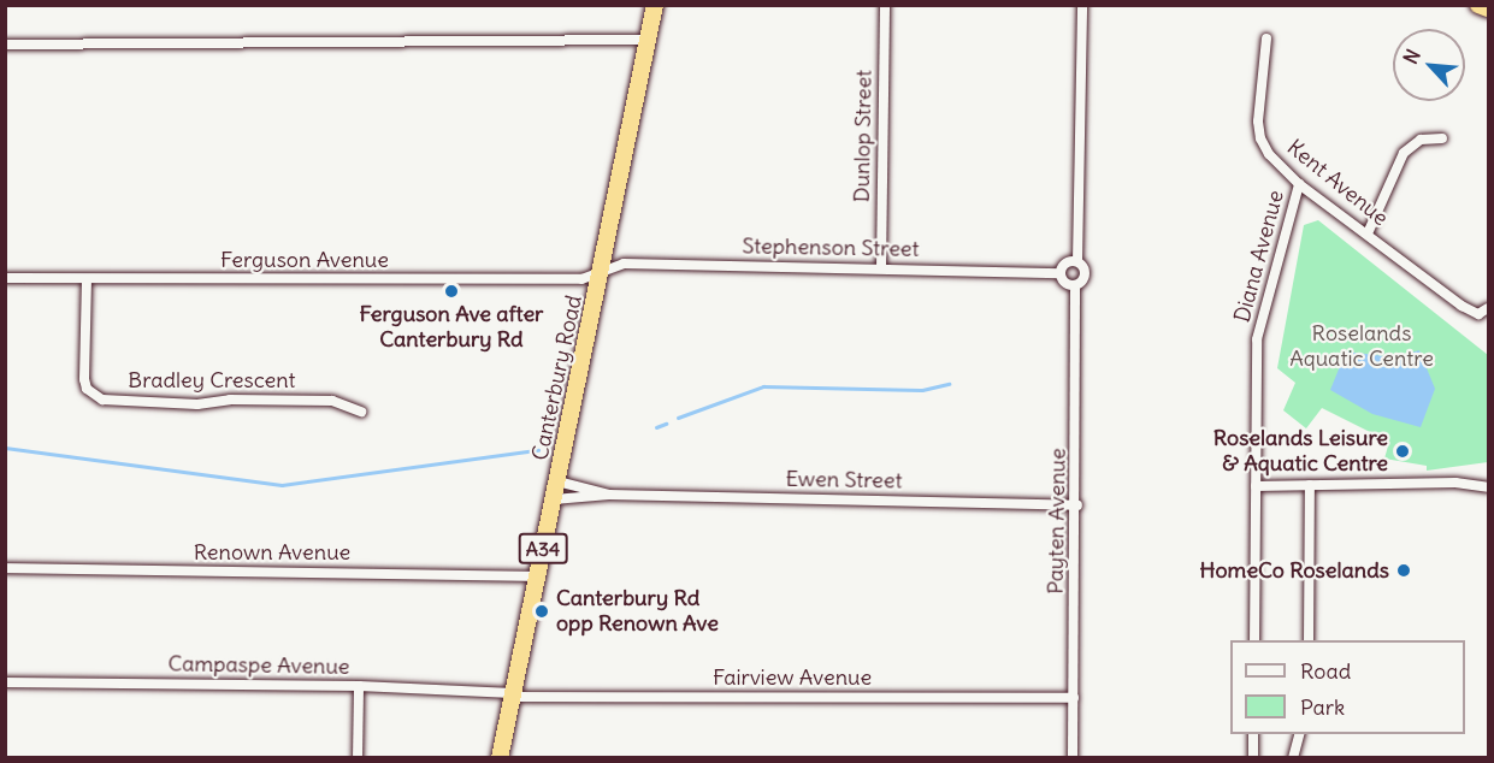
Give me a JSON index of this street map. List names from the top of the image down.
{
  "streets": {
    "highway": ["Canterbury Road", "A34"],
    "street": [
      "Dunlop Street",
      "Kent Avenue",
      "Stephenson Street",
      "Diana Avenue",
      "Ferguson Avenue",
      "Bradley Crescent",
      "Ewen Street",
      "Payten Avenue",
      "Renown Avenue",
      "Campaspe Avenue",
      "Fairview Avenue"
    ]
  },
  "crossings": [
    ["Dunlop Street", "Stephenson Street"],
    ["Kent Avenue", "Diana Avenue"],
    ["Stephenson Street", "Ferguson Avenue"],
    ["Stephenson Street", "Canterbury Road"],
    ["Stephenson Street", "Payten Avenue"],
    ["Ferguson Avenue", "Canterbury Road"],
    ["Ferguson Avenue", "Bradley Crescent"],
    ["Canterbury Road", "Ewen Street"],
    ["Canterbury Road", "Renown Avenue"],
    ["Canterbury Road", "Campaspe Avenue"],
    ["Canterbury Road", "Fairview Avenue"],
    ["Ewen Street", "Payten Avenue"],
    ["Payten Avenue", "Fairview Avenue"],
    ["Campaspe Avenue", "Fairview Avenue"]
  ],
  "parks": ["Roselands Aquatic Centre"],
  "places": [
    "Ferguson Ave after Canterbury Rd",
    "Roselands Leisure & Aquatic Centre",
    "HomeCo Roselands",
    "Canterbury Rd opp Renown Ave"
  ],
  "legend": ["Road", "Park"],
  "north": "top left"
}
